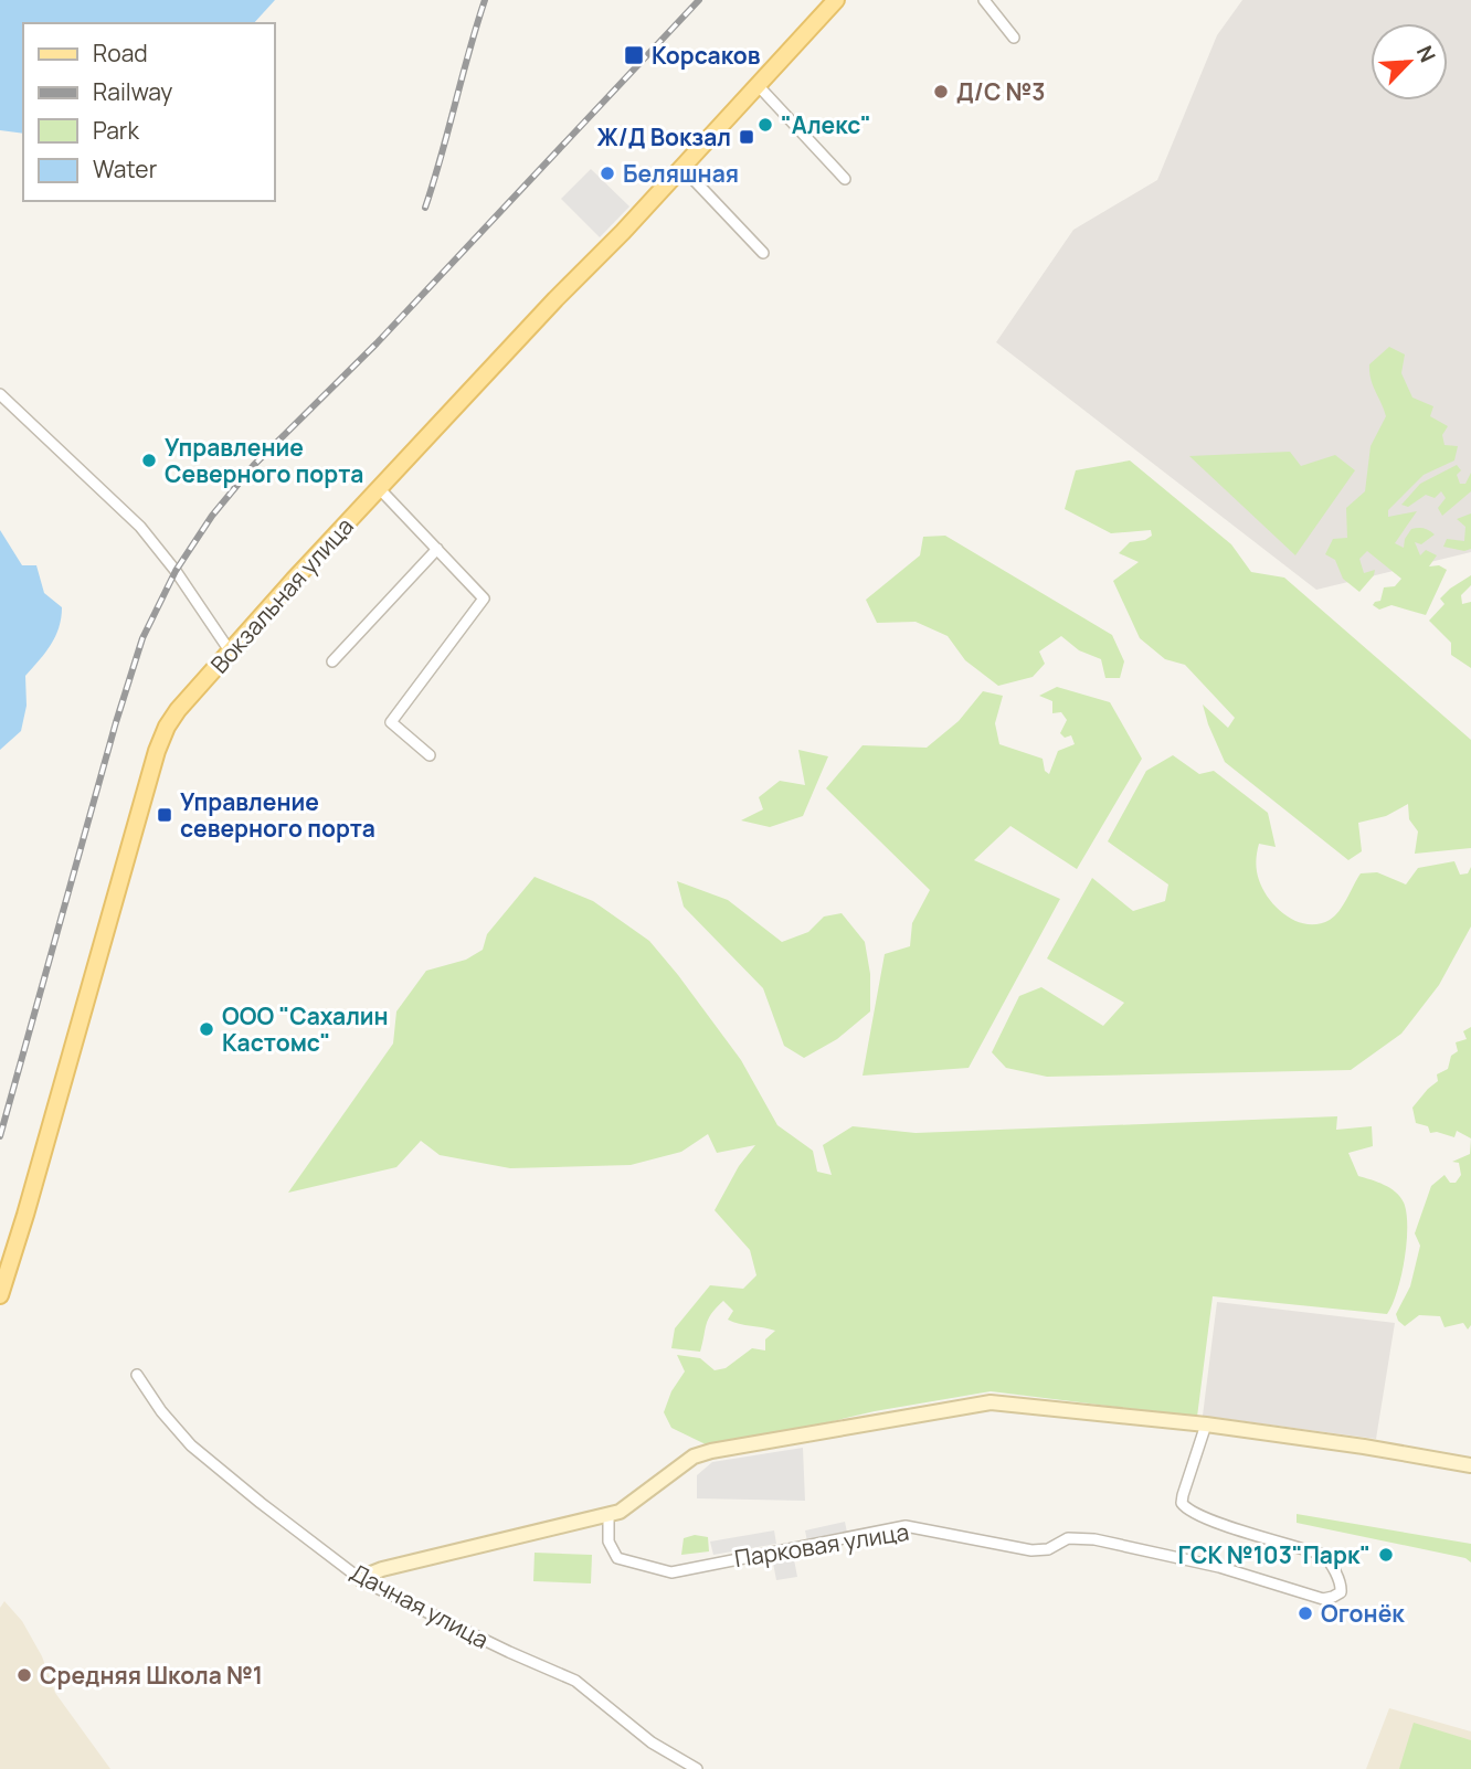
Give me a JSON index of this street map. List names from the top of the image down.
{
  "streets": {
    "main road": ["Вокзальная улица"],
    "street": ["Парковая улица", "Дачная улица"]
  },
  "places": {
    "transit": ["Корсаков", "Ж/Д Вокзал", "Управление северного порта"],
    "other": [
      "Д/С №3",
      "\"Алекс\"",
      "Беляшная",
      "Управление Северного порта",
      "ООО \"Сахалин Кастомс\"",
      "ГСК №103\"Парк\"",
      "Огонёк",
      "Средняя Школа №1"
    ]
  },
  "legend": [
    "Road",
    "Railway",
    "Park",
    "Water"
  ],
  "north": "top right"
}
